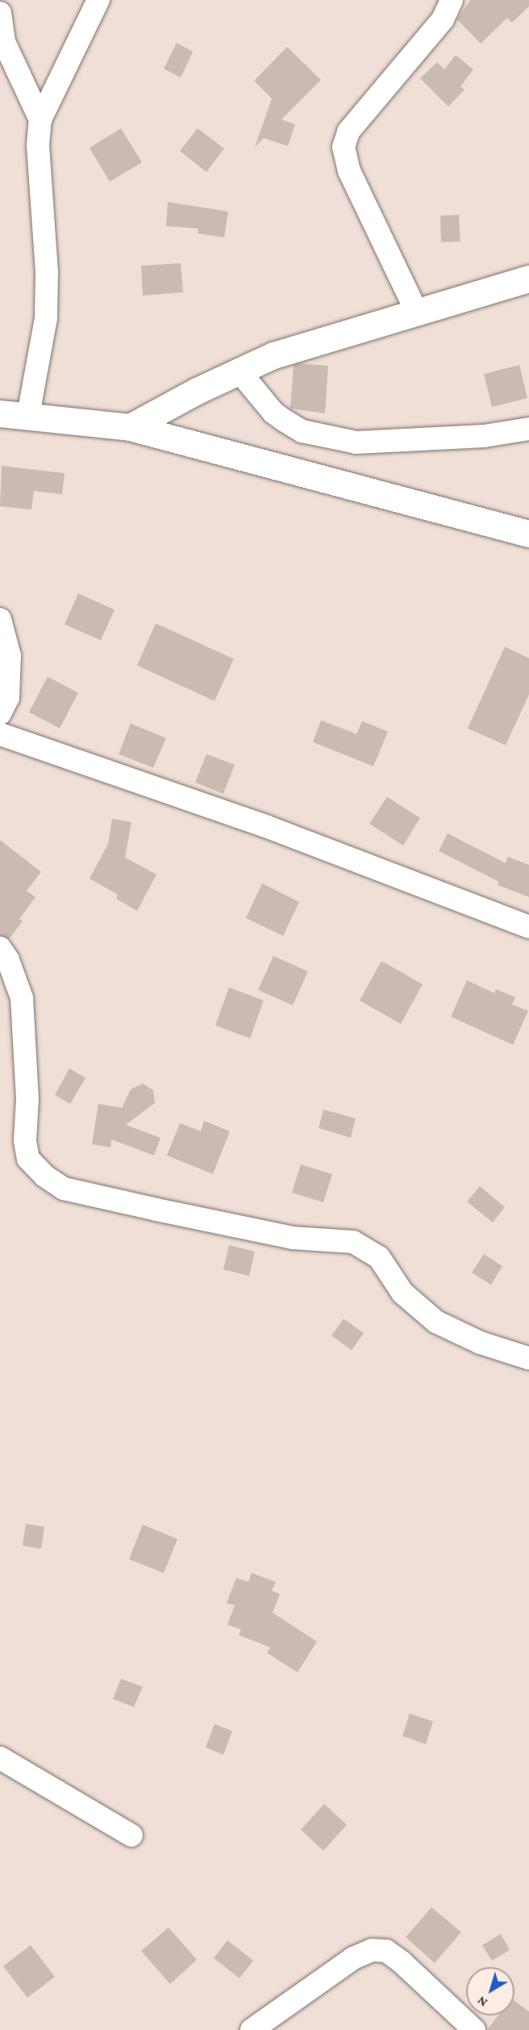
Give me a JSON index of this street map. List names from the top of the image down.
{
  "north": "bottom left"
}
